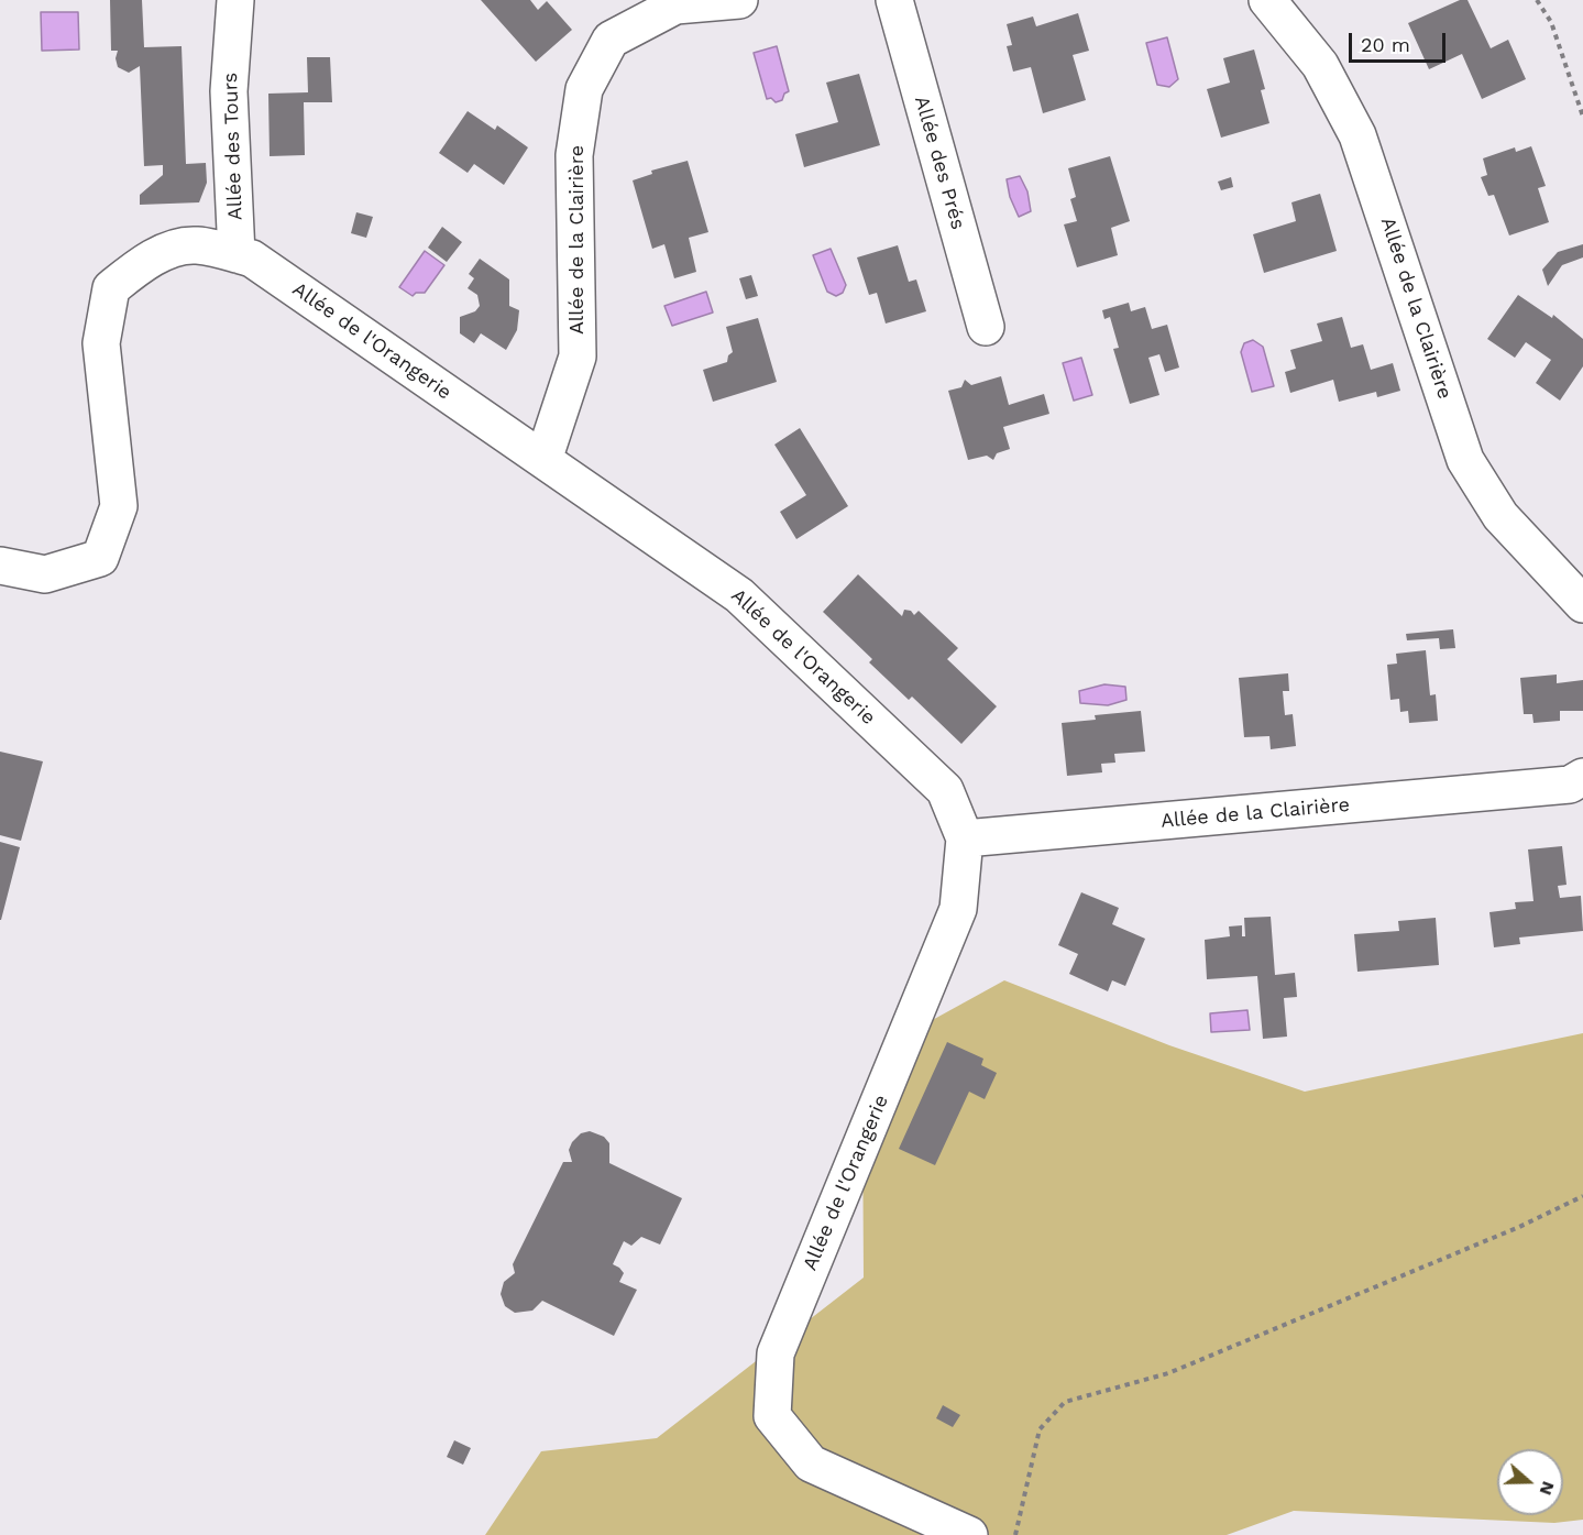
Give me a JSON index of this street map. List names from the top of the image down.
{
  "streets": {
    "street": [
      "Allée des Tours",
      "Allée des Prés",
      "Allée de la Clairière",
      "Allée de l'Orangerie"
    ]
  },
  "crossings": [
    ["Allée des Tours", "Allée de l'Orangerie"],
    ["Allée de la Clairière", "Allée de l'Orangerie"]
  ],
  "scale_bar": "20 m",
  "north": "right"
}
